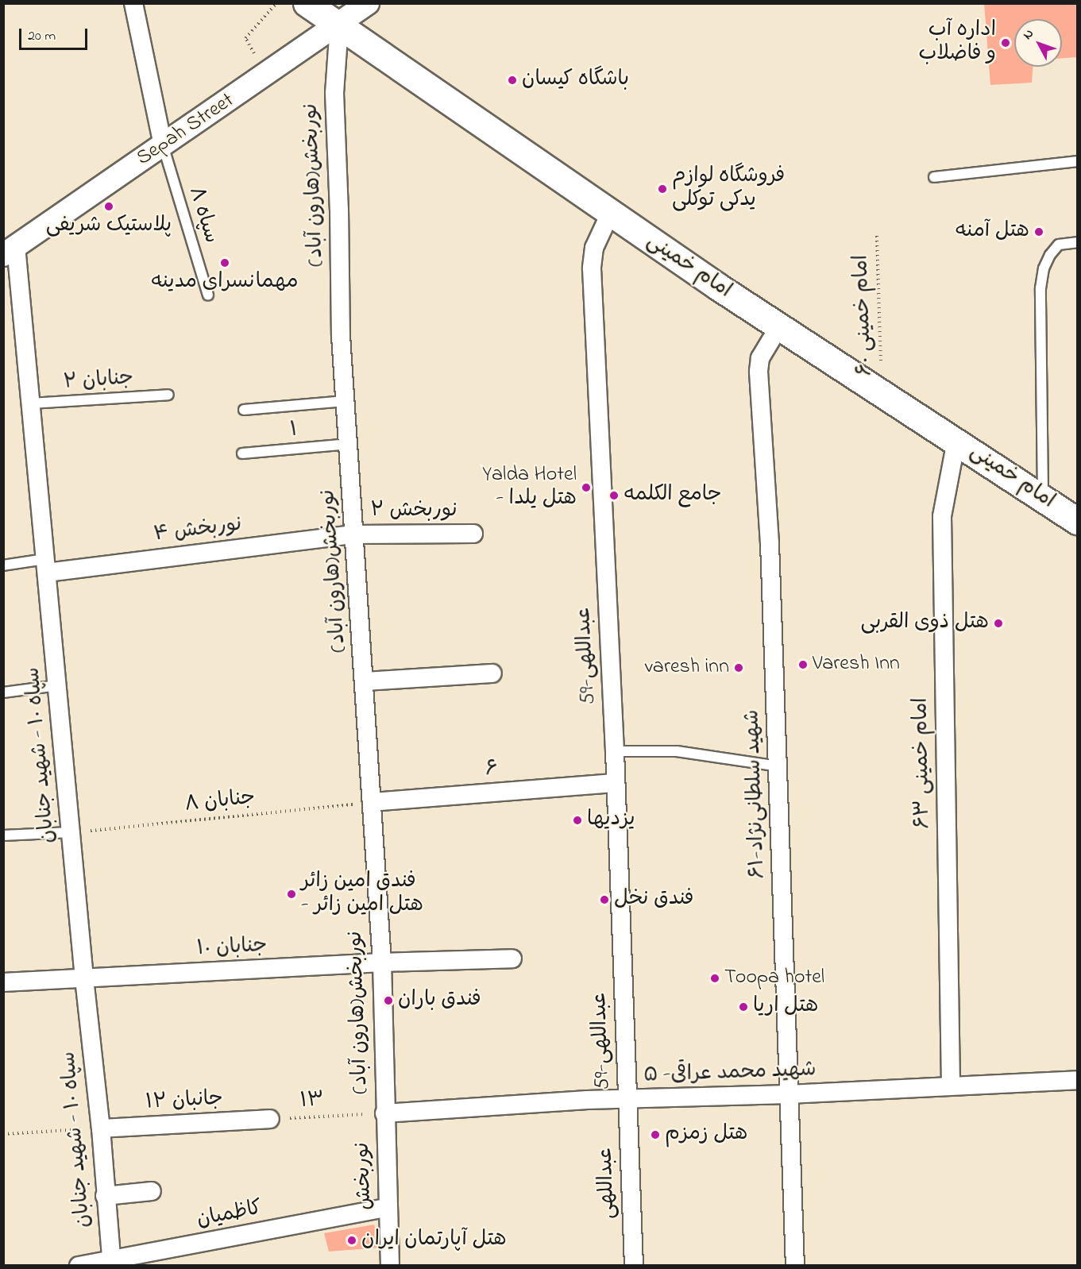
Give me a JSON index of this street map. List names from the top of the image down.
{
  "streets": {
    "main road": ["امام خمینی"],
    "street": [
      "Sepah Street",
      "نوربخش(هارون آباد)",
      "نوربخش ۲",
      "نوربخش ۴",
      "عبداللهی-59",
      "سپاه ۱۰ - شهید جنابان",
      "امام خمینی ۶۳",
      "۶",
      "شهید سلطانی‌نژاد-۶۱",
      "جنابان ۱۰",
      "شهید محمد عراقی- ۵",
      "جانبان ۱۲",
      "نوربخش",
      "عبداللهی",
      "کاظمیان"
    ],
    "lane": ["سپاه ۸", "جنابان ۲", "۱"],
    "path": ["امام خمینی ۶۰", "جنابان ۸", "۱۳"]
  },
  "crossings": [
    ["Sepah Street", "نوربخش(هارون آباد)"],
    ["Sepah Street", "سپاه ۸"],
    ["Sepah Street", "امام خمینی"],
    ["Sepah Street", "سپاه ۱۰ - شهید جنابان"],
    ["نوربخش(هارون آباد)", "امام خمینی"],
    ["نوربخش(هارون آباد)", "۱"],
    ["نوربخش(هارون آباد)", "نوربخش ۲"],
    ["نوربخش(هارون آباد)", "نوربخش ۴"],
    ["نوربخش(هارون آباد)", "۶"],
    ["نوربخش(هارون آباد)", "جنابان ۸"],
    ["نوربخش(هارون آباد)", "جنابان ۱۰"],
    ["نوربخش(هارون آباد)", "شهید محمد عراقی- ۵"],
    ["نوربخش(هارون آباد)", "۱۳"],
    ["نوربخش(هارون آباد)", "نوربخش"],
    ["امام خمینی", "امام خمینی ۶۰"],
    ["امام خمینی", "عبداللهی-59"],
    ["امام خمینی", "امام خمینی ۶۳"],
    ["امام خمینی", "شهید سلطانی‌نژاد-۶۱"],
    ["جنابان ۲", "سپاه ۱۰ - شهید جنابان"],
    ["نوربخش ۲", "نوربخش ۴"],
    ["نوربخش ۴", "سپاه ۱۰ - شهید جنابان"],
    ["عبداللهی-59", "۶"],
    ["عبداللهی-59", "شهید محمد عراقی- ۵"],
    ["عبداللهی-59", "عبداللهی"],
    ["سپاه ۱۰ - شهید جنابان", "جنابان ۸"],
    ["سپاه ۱۰ - شهید جنابان", "جنابان ۱۰"],
    ["سپاه ۱۰ - شهید جنابان", "جانبان ۱۲"],
    ["سپاه ۱۰ - شهید جنابان", "کاظمیان"],
    ["امام خمینی ۶۳", "شهید محمد عراقی- ۵"],
    ["۶", "جنابان ۸"],
    ["شهید سلطانی‌نژاد-۶۱", "شهید محمد عراقی- ۵"],
    ["شهید محمد عراقی- ۵", "۱۳"],
    ["شهید محمد عراقی- ۵", "نوربخش"],
    ["شهید محمد عراقی- ۵", "عبداللهی"],
    ["جانبان ۱۲", "۱۳"],
    ["۱۳", "نوربخش"],
    ["نوربخش", "کاظمیان"]
  ],
  "places": [
    "اداره آب و فاضلاب",
    "باشگاه کیسان",
    "فروشگاه لوازم یدکی توکلی",
    "پلاستیک شریفی",
    "هتل آمنه",
    "مهمانسرای مدینه",
    "Yalda Hotel - هتل یلدا",
    "جامع الکلمه",
    "هتل ذوی القربی",
    "Varesh Inn",
    "varesh inn",
    "یزدیها",
    "فندق امین زائر - هتل امین زائر",
    "فندق نخل",
    "Toopa hotel",
    "فندق باران",
    "هتل اریا",
    "هتل زمزم",
    "هتل آپارتمان ایران"
  ],
  "scale_bar": "20 m",
  "north": "top left"
}
